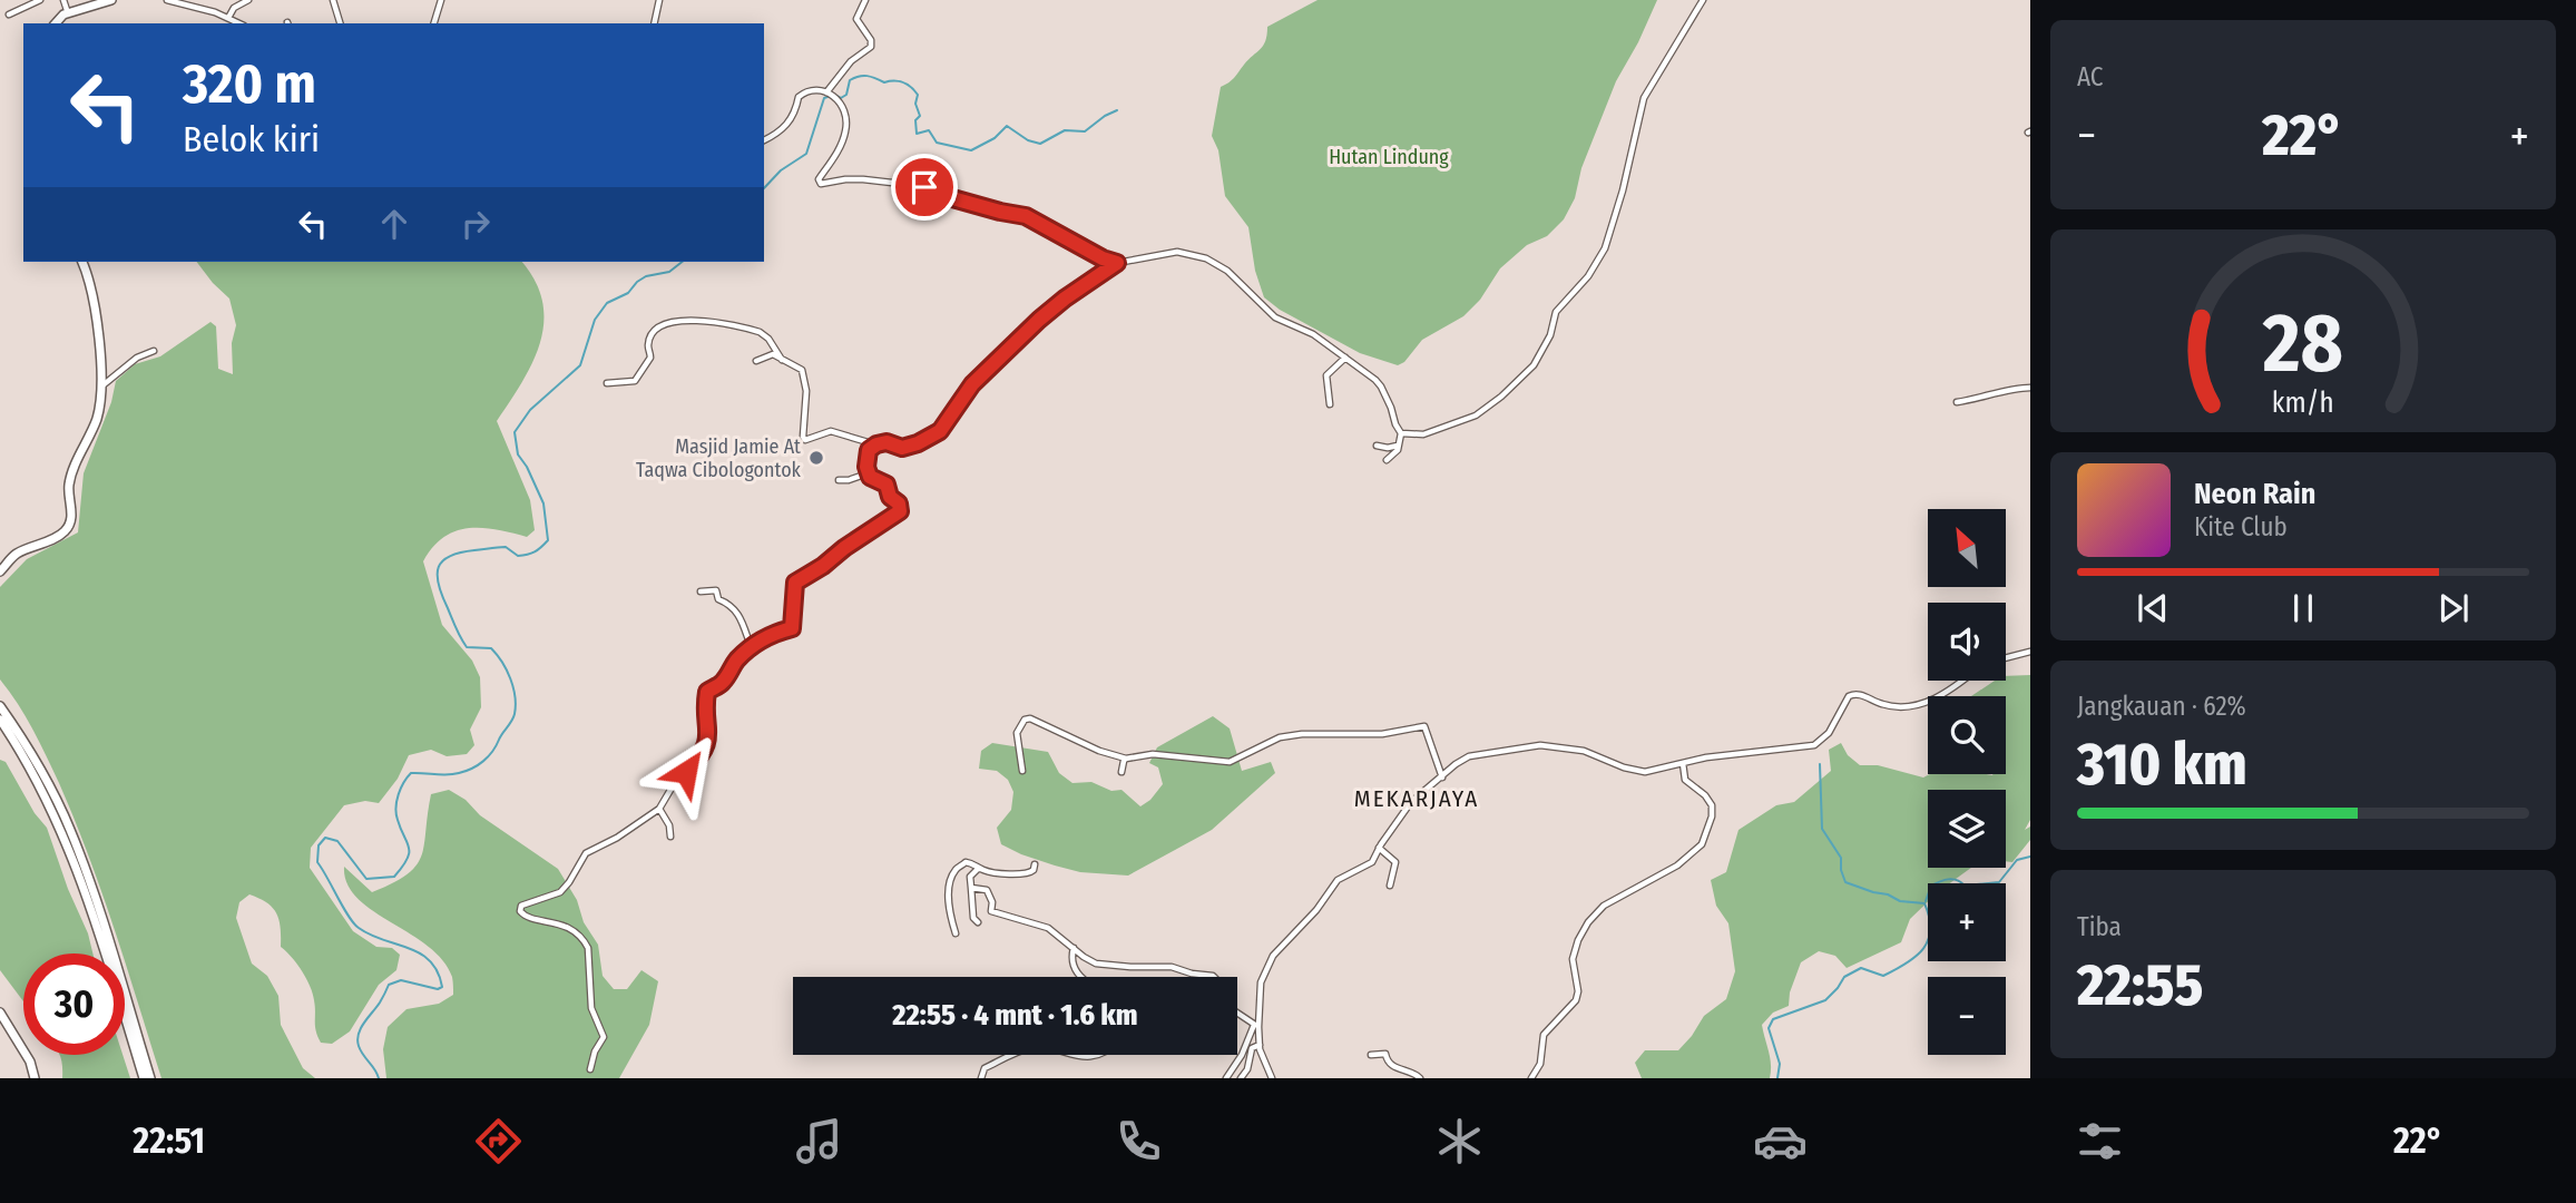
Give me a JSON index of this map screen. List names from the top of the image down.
{
  "districts": ["MEKARJAYA"],
  "parks": ["Hutan Lindung"],
  "places": ["Masjid Jamie At Taqwa Cibologontok"],
  "north": "top left",
  "page": {
    "tile": [
      "AC",
      ["Jangkauan · 62%", "310 km"],
      ["Tiba", "22:55"]
    ],
    "turn": ["320 m", "Belok kiri"],
    "heat": ["−", "22°", "+"],
    "song": ["Neon Rain", "Kite Club"],
    "map_buttons": ["+", "−"],
    "limit": "30",
    "trip": "22:55 · 4 mnt · 1.6 km",
    "tabs": ["22:51", "22°"],
    "gauge": ["28", "km/h"]
  }
}
